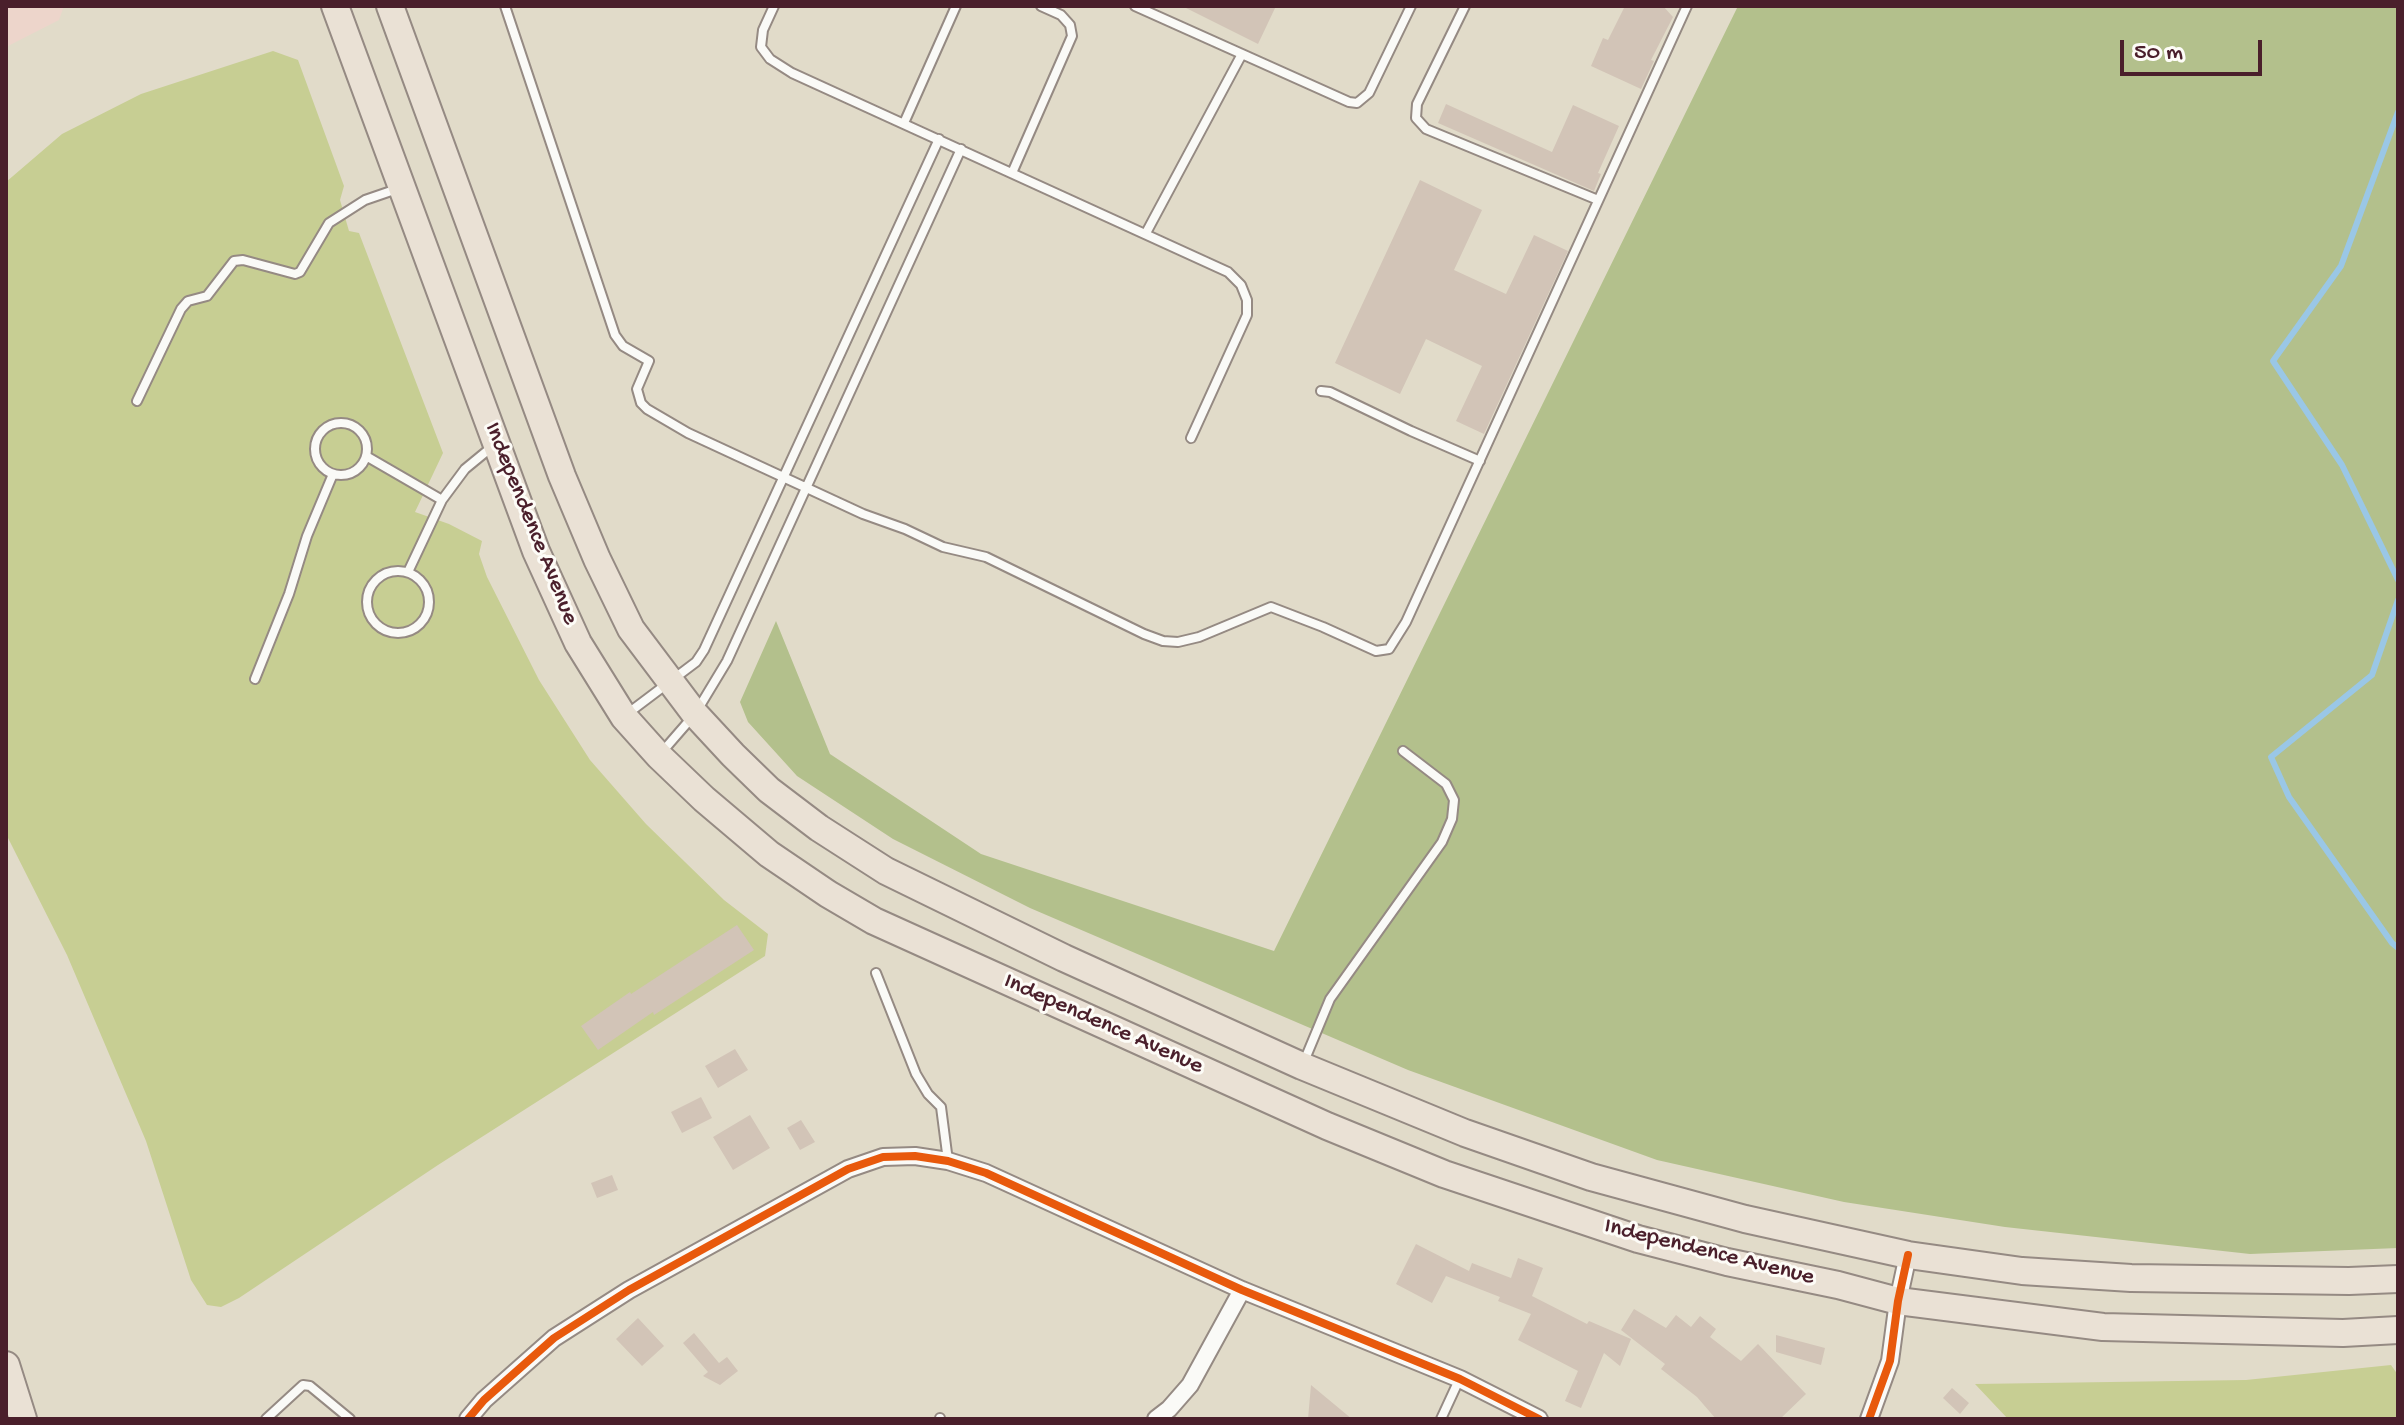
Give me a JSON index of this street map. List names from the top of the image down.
{
  "streets": {
    "main road": ["Independence Avenue"]
  },
  "scale_bar": "50 m"
}
